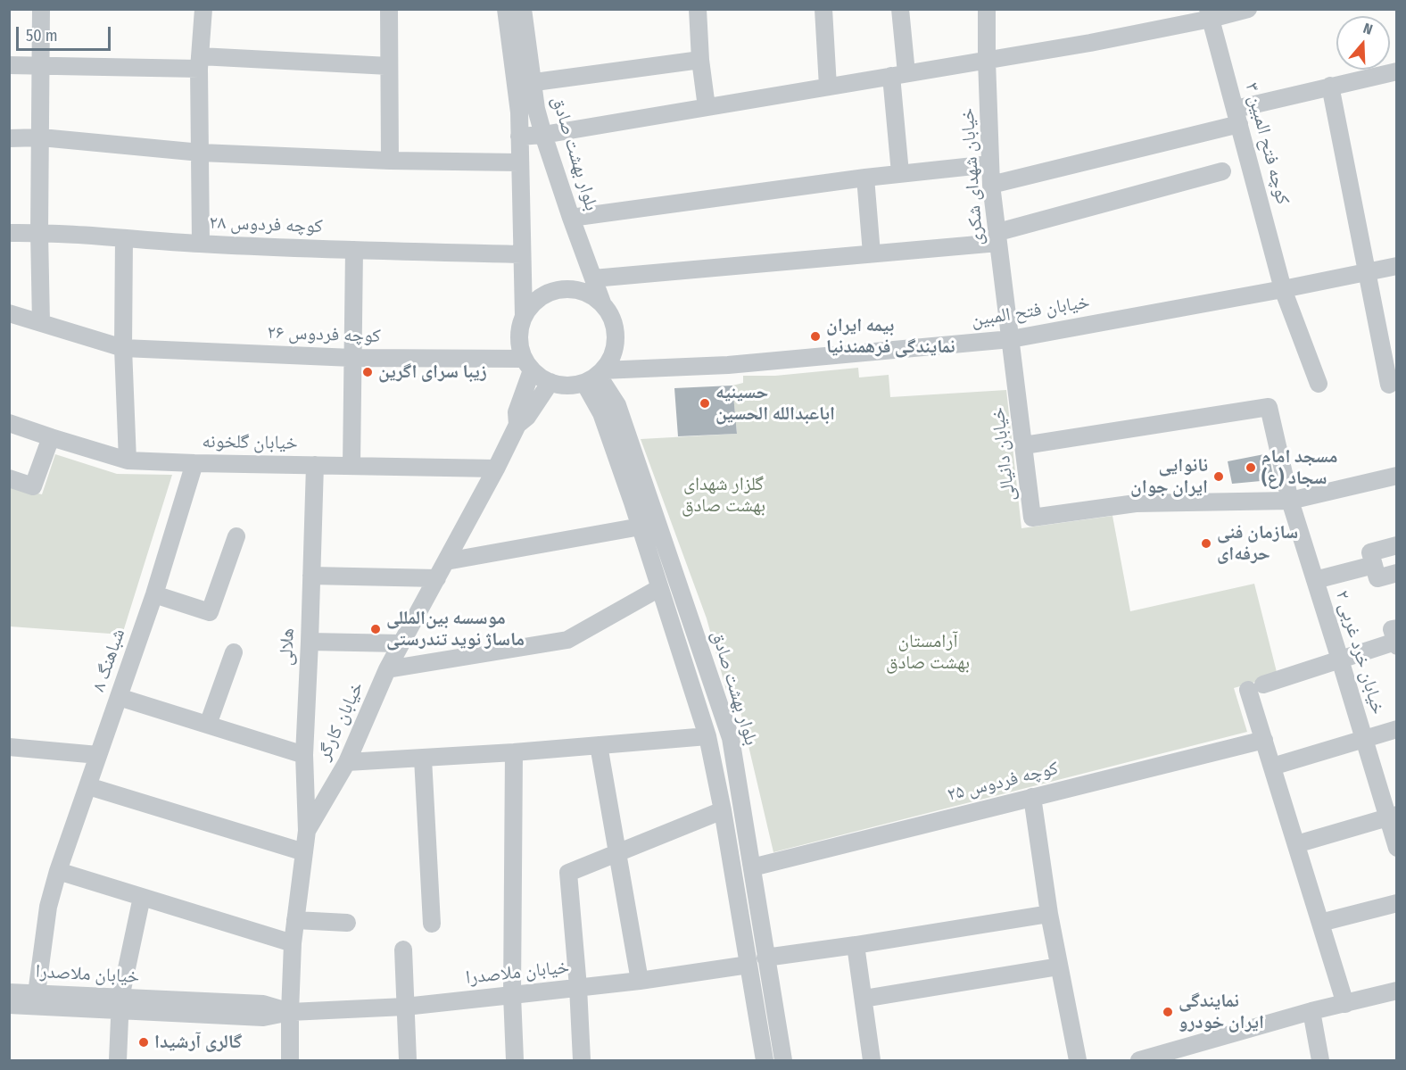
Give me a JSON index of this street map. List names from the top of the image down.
{
  "streets": {
    "street": [
      "کوچه فتح المبین ۳",
      "بلوار بهشت صادق",
      "خیابان شهدای شکری",
      "کوچه فردوس ۲۸",
      "خیابان فتح المبین",
      "کوچه فردوس ۲۶",
      "خیابان گلخونه",
      "خیابان دانیالی",
      "هلالی",
      "خیابان خرد غربی ۲",
      "شباهنگ ۸",
      "خیابان کارگر",
      "کوچه فردوس ۲۵",
      "خیابان ملاصدرا"
    ]
  },
  "crossings": [
    ["کوچه فتح المبین ۳", "خیابان فتح المبین"],
    ["بلوار بهشت صادق", "خیابان فتح المبین"],
    ["بلوار بهشت صادق", "کوچه فردوس ۲۶"],
    ["بلوار بهشت صادق", "خیابان کارگر"],
    ["بلوار بهشت صادق", "کوچه فردوس ۲۵"],
    ["خیابان شهدای شکری", "خیابان فتح المبین"],
    ["خیابان شهدای شکری", "خیابان دانیالی"],
    ["خیابان فتح المبین", "کوچه فردوس ۲۶"],
    ["خیابان فتح المبین", "خیابان دانیالی"],
    ["خیابان فتح المبین", "خیابان کارگر"],
    ["کوچه فردوس ۲۶", "خیابان کارگر"],
    ["خیابان گلخونه", "هلالی"],
    ["خیابان گلخونه", "شباهنگ ۸"],
    ["خیابان گلخونه", "خیابان کارگر"],
    ["خیابان دانیالی", "خیابان خرد غربی ۲"],
    ["هلالی", "خیابان کارگر"],
    ["شباهنگ ۸", "خیابان ملاصدرا"],
    ["خیابان کارگر", "خیابان ملاصدرا"]
  ],
  "parks": ["گلزار شهدای بهشت صادق", "آرامستان بهشت صادق"],
  "places": [
    "بیمه ایران نمایندگی فرهمندنیا",
    "زیبا سرای اگرین",
    "حسینیه اباعبدالله الحسین",
    "مسجد امام سجاد (ع)",
    "نانوایی ایران جوان",
    "سازمان فنی حرفه‌ای",
    "موسسه بین‌المللی ماساژ نوید تندرستی",
    "نمایندگی ایران خودرو",
    "گالری آرشیدا"
  ],
  "scale_bar": "50 m",
  "north": "top"
}
